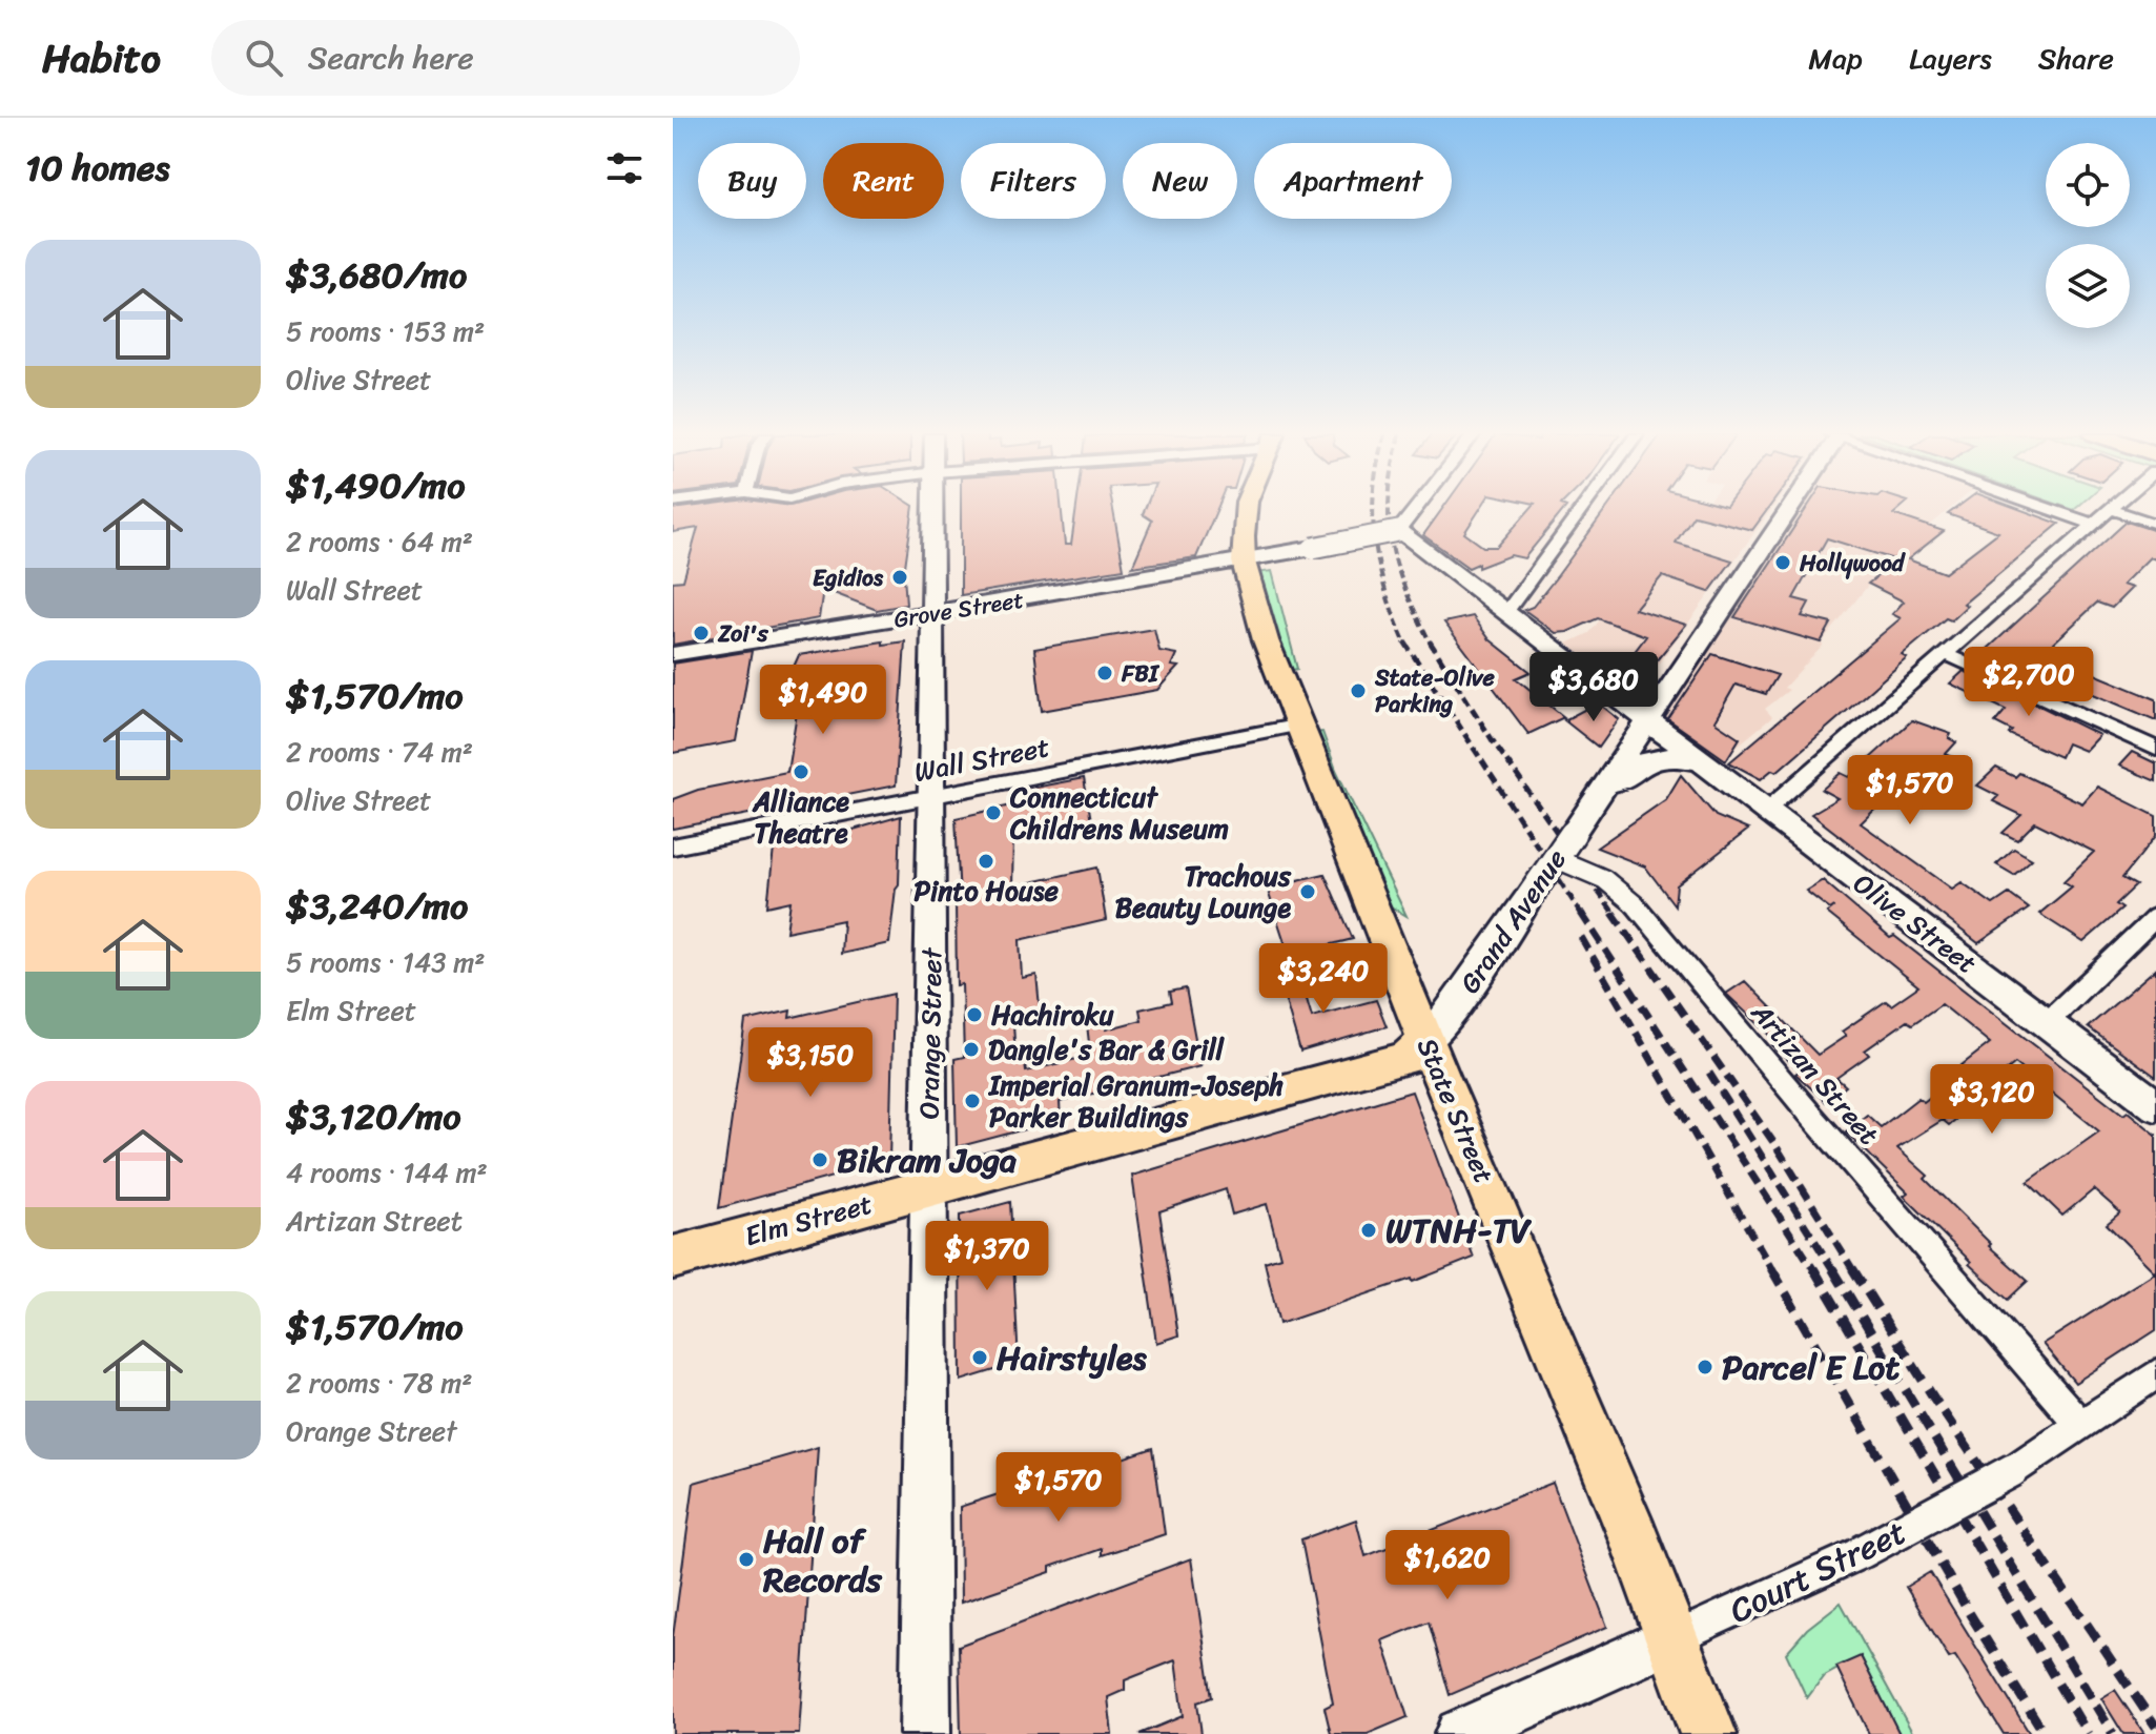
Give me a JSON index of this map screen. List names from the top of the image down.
{
  "streets": {
    "main road": [
      "Grove Street",
      "Grand Avenue",
      "Olive Street",
      "Orange Street",
      "State Street",
      "Elm Street",
      "Court Street"
    ],
    "street": ["Wall Street", "Artizan Street"]
  },
  "crossings": [
    ["Grove Street", "Orange Street"],
    ["Grove Street", "State Street"],
    ["Wall Street", "Orange Street"],
    ["Wall Street", "State Street"],
    ["Grand Avenue", "Olive Street"],
    ["Grand Avenue", "Artizan Street"],
    ["Grand Avenue", "State Street"],
    ["Grand Avenue", "Elm Street"],
    ["Orange Street", "Elm Street"],
    ["Artizan Street", "Court Street"],
    ["State Street", "Elm Street"],
    ["State Street", "Court Street"]
  ],
  "places": [
    "Hollywood",
    "Egidios",
    "Zoi's",
    "FBI",
    "State-Olive Parking",
    "Alliance Theatre",
    "Connecticut Childrens Museum",
    "Pinto House",
    "Trachous Beauty Lounge",
    "Hachiroku",
    "Dangle's Bar & Grill",
    "Imperial Granum-Joseph Parker Buildings",
    "Bikram Joga",
    "WTNH-TV",
    "Hairstyles",
    "Parcel E Lot",
    "Hall of Records"
  ],
  "page": {
    "header": "Habito",
    "search": "Search here",
    "nav": ["Map", "Layers", "Share"],
    "heading": "10 homes",
    "chip": [
      "Buy",
      "Rent",
      "Filters",
      "New",
      "Apartment"
    ],
    "list": [
      {
        "name": "$3,680/mo",
        "note": "5 rooms · 153 m² · Olive Street"
      },
      {
        "name": "$1,490/mo",
        "note": "2 rooms · 64 m² · Wall Street"
      },
      {
        "name": "$1,570/mo",
        "note": "2 rooms · 74 m² · Olive Street"
      },
      {
        "name": "$3,240/mo",
        "note": "5 rooms · 143 m² · Elm Street"
      },
      {
        "name": "$3,120/mo",
        "note": "4 rooms · 144 m² · Artizan Street"
      },
      {
        "name": "$1,570/mo",
        "note": "2 rooms · 78 m² · Orange Street"
      }
    ],
    "price": [
      "$2,700",
      "$3,680",
      "$1,490",
      "$1,570",
      "$3,240",
      "$3,150",
      "$3,120",
      "$1,370",
      "$1,570",
      "$1,620"
    ]
  }
}
